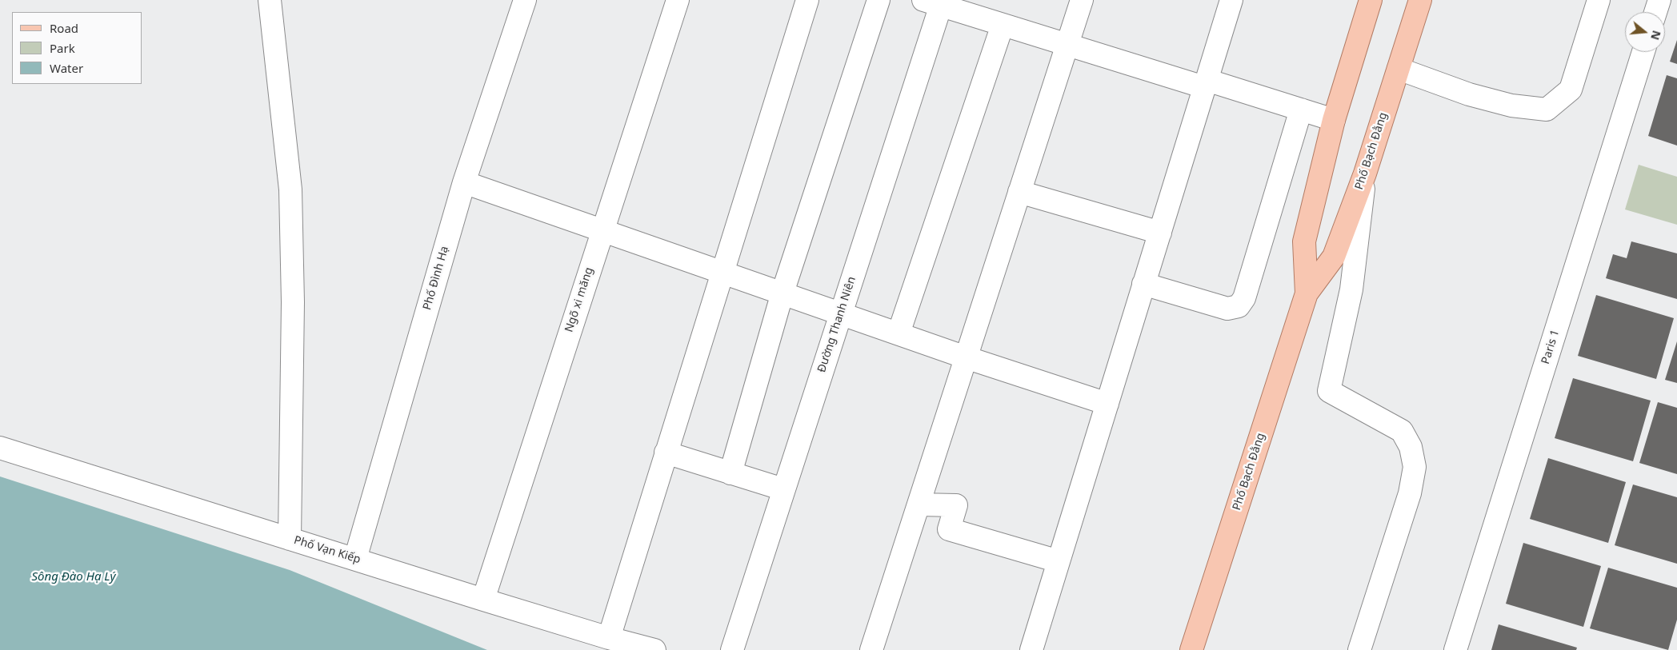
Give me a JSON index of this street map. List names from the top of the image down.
{
  "streets": {
    "main road": ["Phố Bạch Đằng"],
    "street": [
      "Phố Đình Hạ",
      "Ngõ xi măng",
      "Đường Thanh Niên",
      "Paris 1",
      "Phố Vạn Kiếp"
    ]
  },
  "crossings": [
    ["Phố Đình Hạ", "Phố Vạn Kiếp"],
    ["Ngõ xi măng", "Phố Vạn Kiếp"]
  ],
  "water": ["Sông Đào Hạ Lý"],
  "legend": ["Road", "Park", "Water"],
  "north": "right"
}
